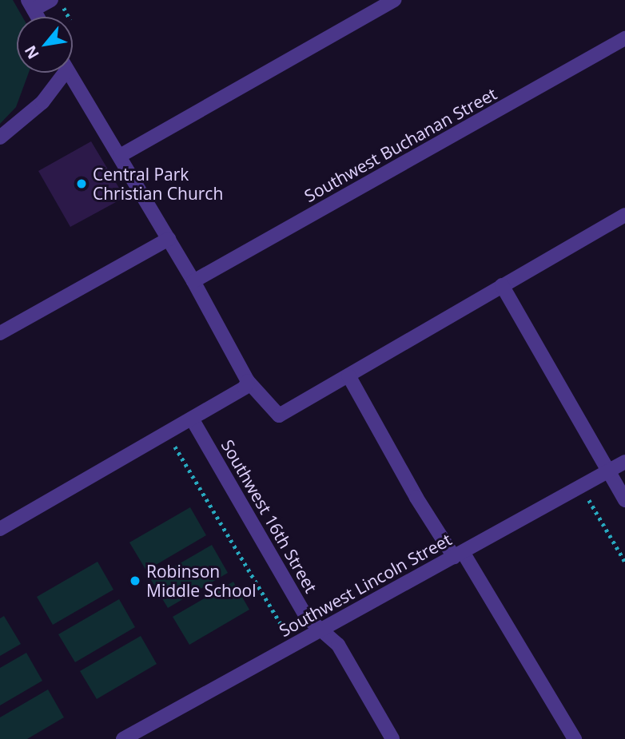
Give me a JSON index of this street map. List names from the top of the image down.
{
  "streets": {
    "street": ["Southwest Buchanan Street", "Southwest 16th Street", "Southwest Lincoln Street"]
  },
  "crossings": [
    ["Southwest 16th Street", "Southwest Lincoln Street"]
  ],
  "places": ["Central Park Christian Church", "Robinson Middle School"],
  "north": "bottom left"
}
